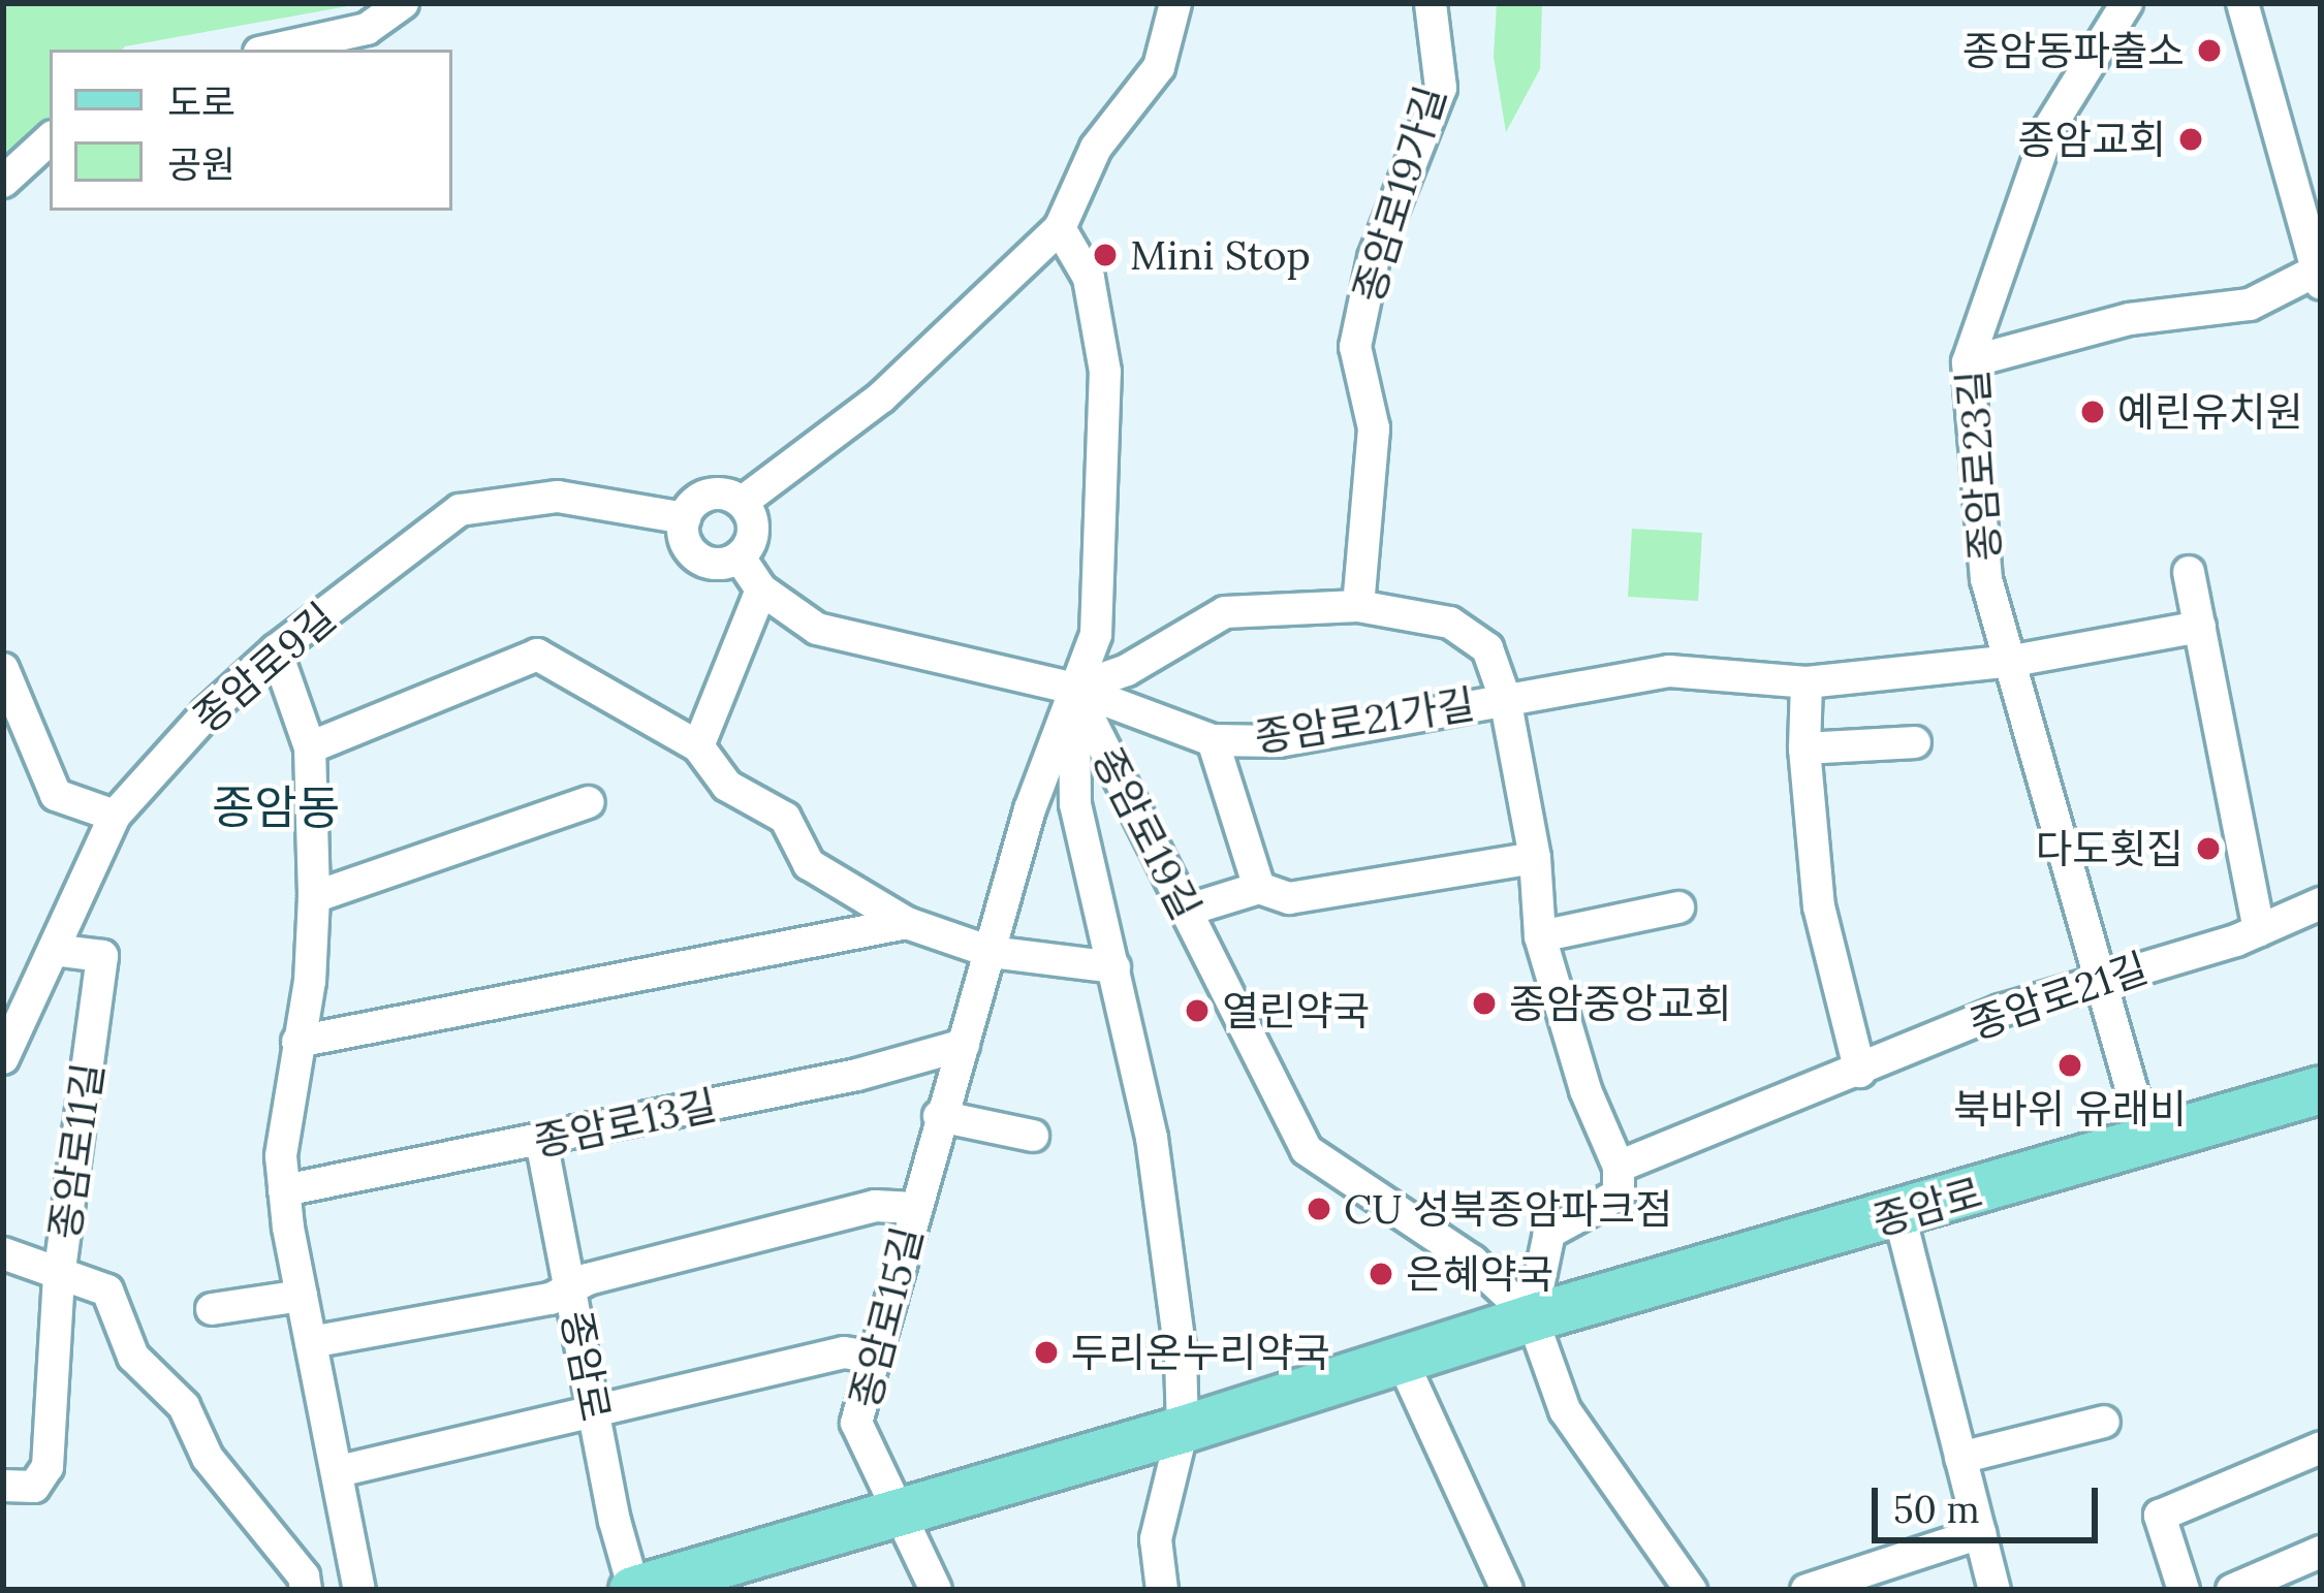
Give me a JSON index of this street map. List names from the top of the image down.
{
  "streets": {
    "main road": ["종암로"],
    "street": [
      "종암로19가길",
      "종암로23길",
      "종암로9길",
      "종암로21가길",
      "종암로19길",
      "종암로21길",
      "종암로13길",
      "종암로11길",
      "종암로15길"
    ]
  },
  "crossings": [
    ["종암로19가길", "종암로21가길"],
    ["종암로23길", "종암로21길"],
    ["종암로23길", "종암로"],
    ["종암로9길", "종암로11길"],
    ["종암로21가길", "종암로19길"],
    ["종암로21가길", "종암로21길"],
    ["종암로21가길", "종암로15길"],
    ["종암로19길", "종암로"],
    ["종암로19길", "종암로15길"],
    ["종암로13길", "종암로"],
    ["종암로13길", "종암로15길"],
    ["종암로", "종암로15길"]
  ],
  "districts": ["종암동"],
  "places": [
    "종암동파출소",
    "종암교회",
    "Mini Stop",
    "예린유치원",
    "다도횟집",
    "종암중앙교회",
    "열린약국",
    "북바위 유래비",
    "CU 성북종암파크점",
    "은혜약국",
    "두리온누리약국"
  ],
  "legend": ["도로", "공원"],
  "scale_bar": "50 m"
}
